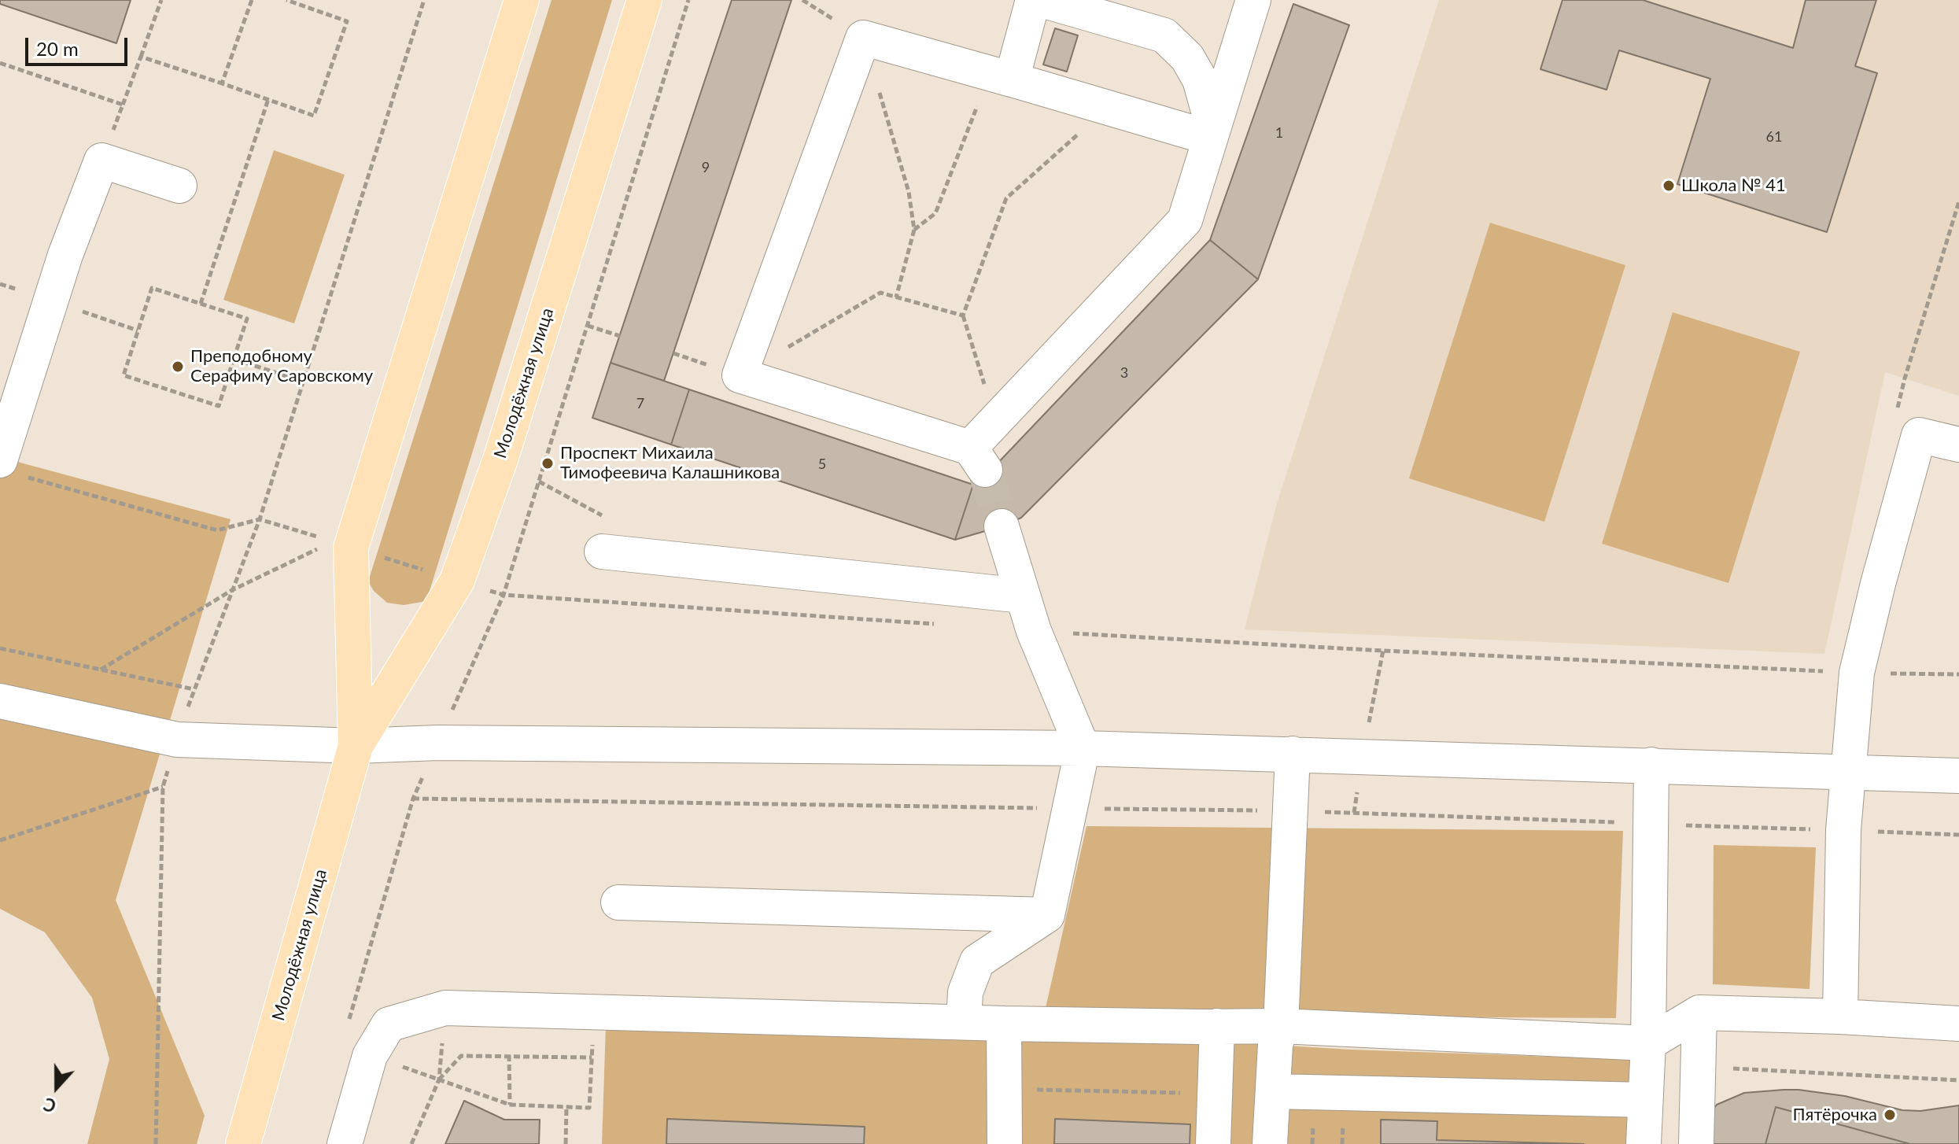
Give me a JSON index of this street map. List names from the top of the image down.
{
  "streets": {
    "main road": ["Молодёжная улица"]
  },
  "places": [
    "Школа № 41",
    "Преподобному Серафиму Саровскому",
    "Проспект Михаила Тимофеевича Калашникова",
    "Пятёрочка"
  ],
  "house_numbers": [
    "1",
    "61",
    "9",
    "3",
    "7",
    "5"
  ],
  "scale_bar": "20 m",
  "north": "bottom"
}
